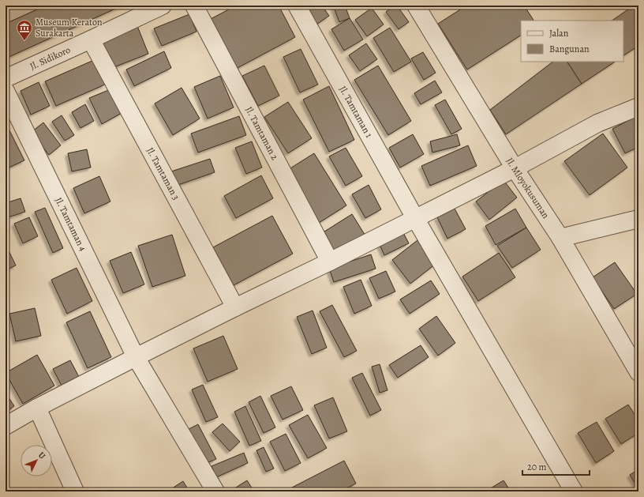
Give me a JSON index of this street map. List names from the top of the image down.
{
  "streets": {
    "street": [
      "Jl. Sidikoro",
      "Jl. Tamtaman 1",
      "Jl. Tamtaman 2",
      "Jl. Tamtaman 3",
      "Jl. Mloyokusuman",
      "Jl. Tamtaman 4"
    ]
  },
  "crossings": [
    ["Jl. Sidikoro", "Jl. Tamtaman 3"]
  ],
  "places": {
    "museum": ["Museum Keraton Surakarta"]
  },
  "legend": ["Jalan", "Bangunan"],
  "scale_bar": "20 m",
  "north": "top right"
}
